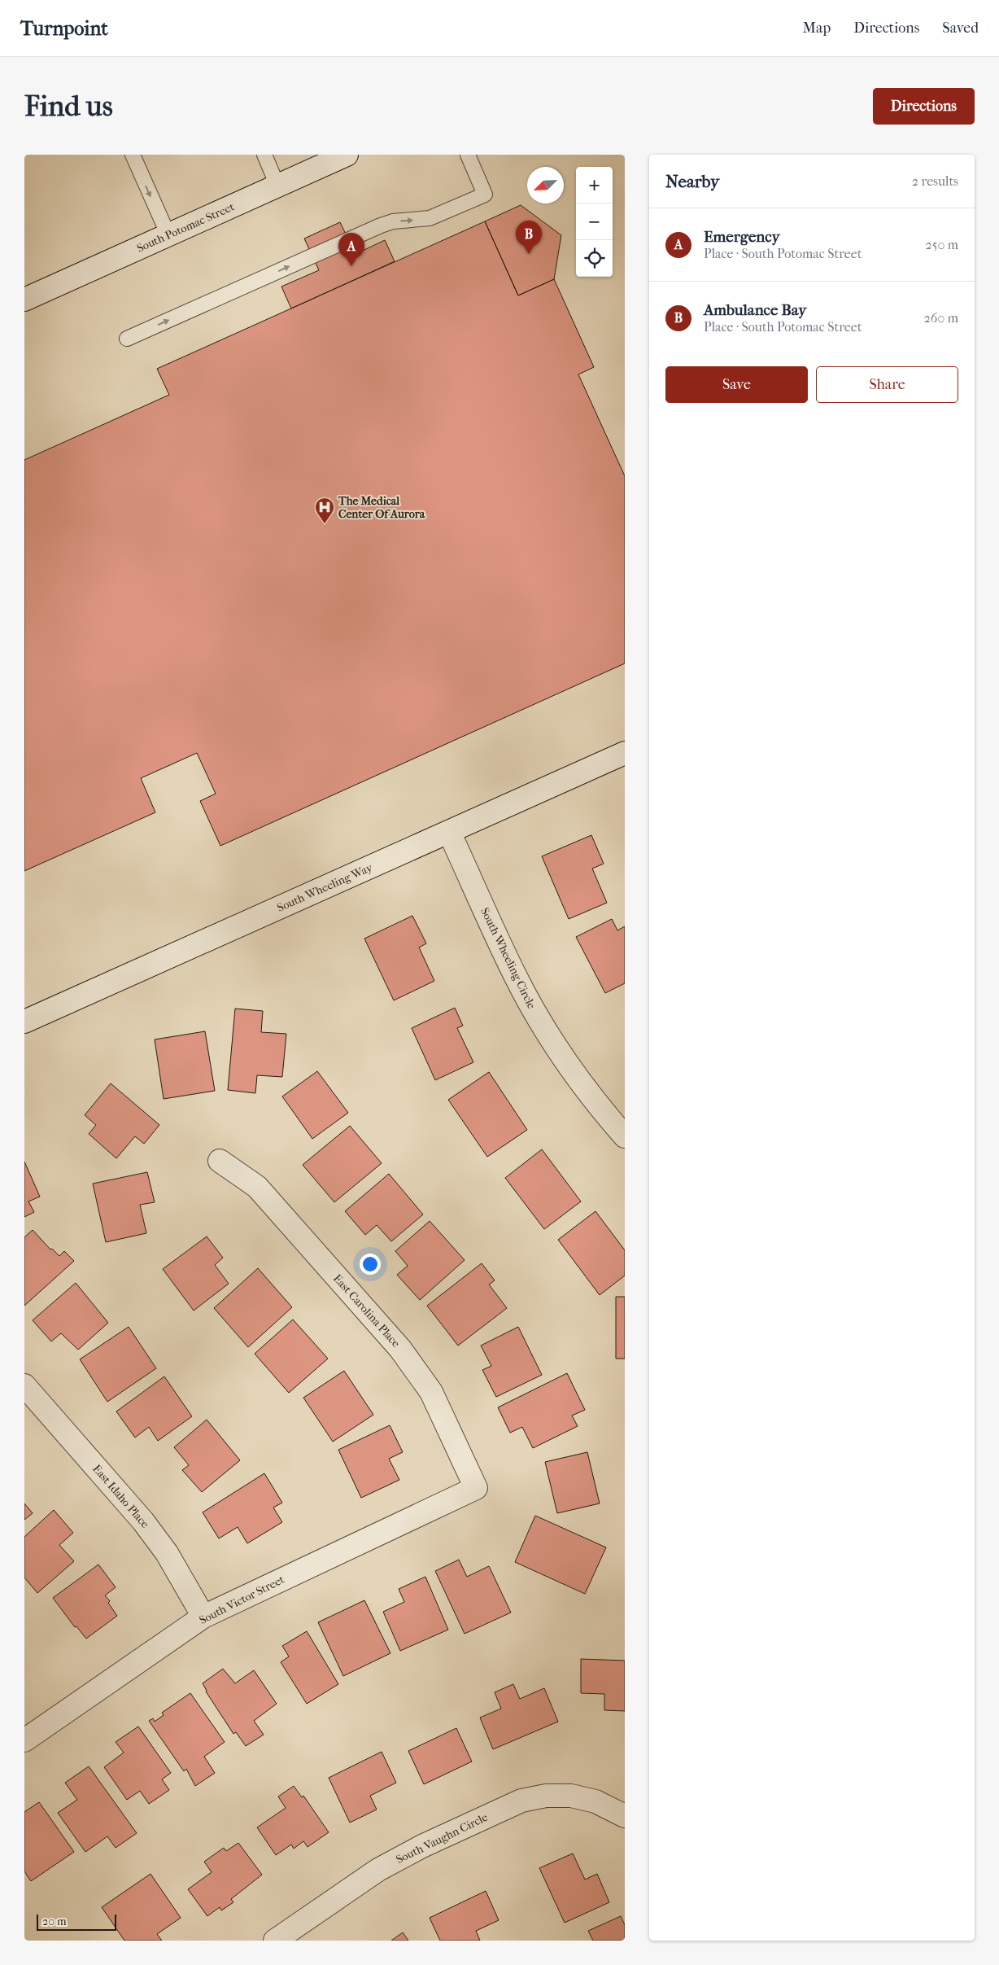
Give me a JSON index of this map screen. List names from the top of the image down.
{
  "streets": {
    "street": [
      "South Potomac Street",
      "South Wheeling Way",
      "South Wheeling Circle",
      "East Carolina Place",
      "East Idaho Place",
      "South Victor Street",
      "South Vaughn Circle"
    ]
  },
  "crossings": [
    ["South Wheeling Way", "South Wheeling Circle"],
    ["East Carolina Place", "South Victor Street"],
    ["East Idaho Place", "South Victor Street"]
  ],
  "places": {
    "hospital": ["The Medical Center Of Aurora"]
  },
  "scale_bar": "20 m",
  "north": "bottom left",
  "page": {
    "header": "Turnpoint",
    "nav": ["Map", "Directions", "Saved"],
    "buttons": [
      "Directions",
      ["Save", "Share"]
    ],
    "title": "Find us",
    "heading": ["Nearby", "2 results"],
    "map_buttons": ["+", "−"],
    "list": [
      {
        "mark": "A",
        "name": "Emergency",
        "note": "Place · South Potomac Street",
        "value": "250 m"
      },
      {
        "mark": "B",
        "name": "Ambulance Bay",
        "note": "Place · South Potomac Street",
        "value": "260 m"
      }
    ],
    "pins": ["B", "A"],
    "scale": "20 m"
  }
}
